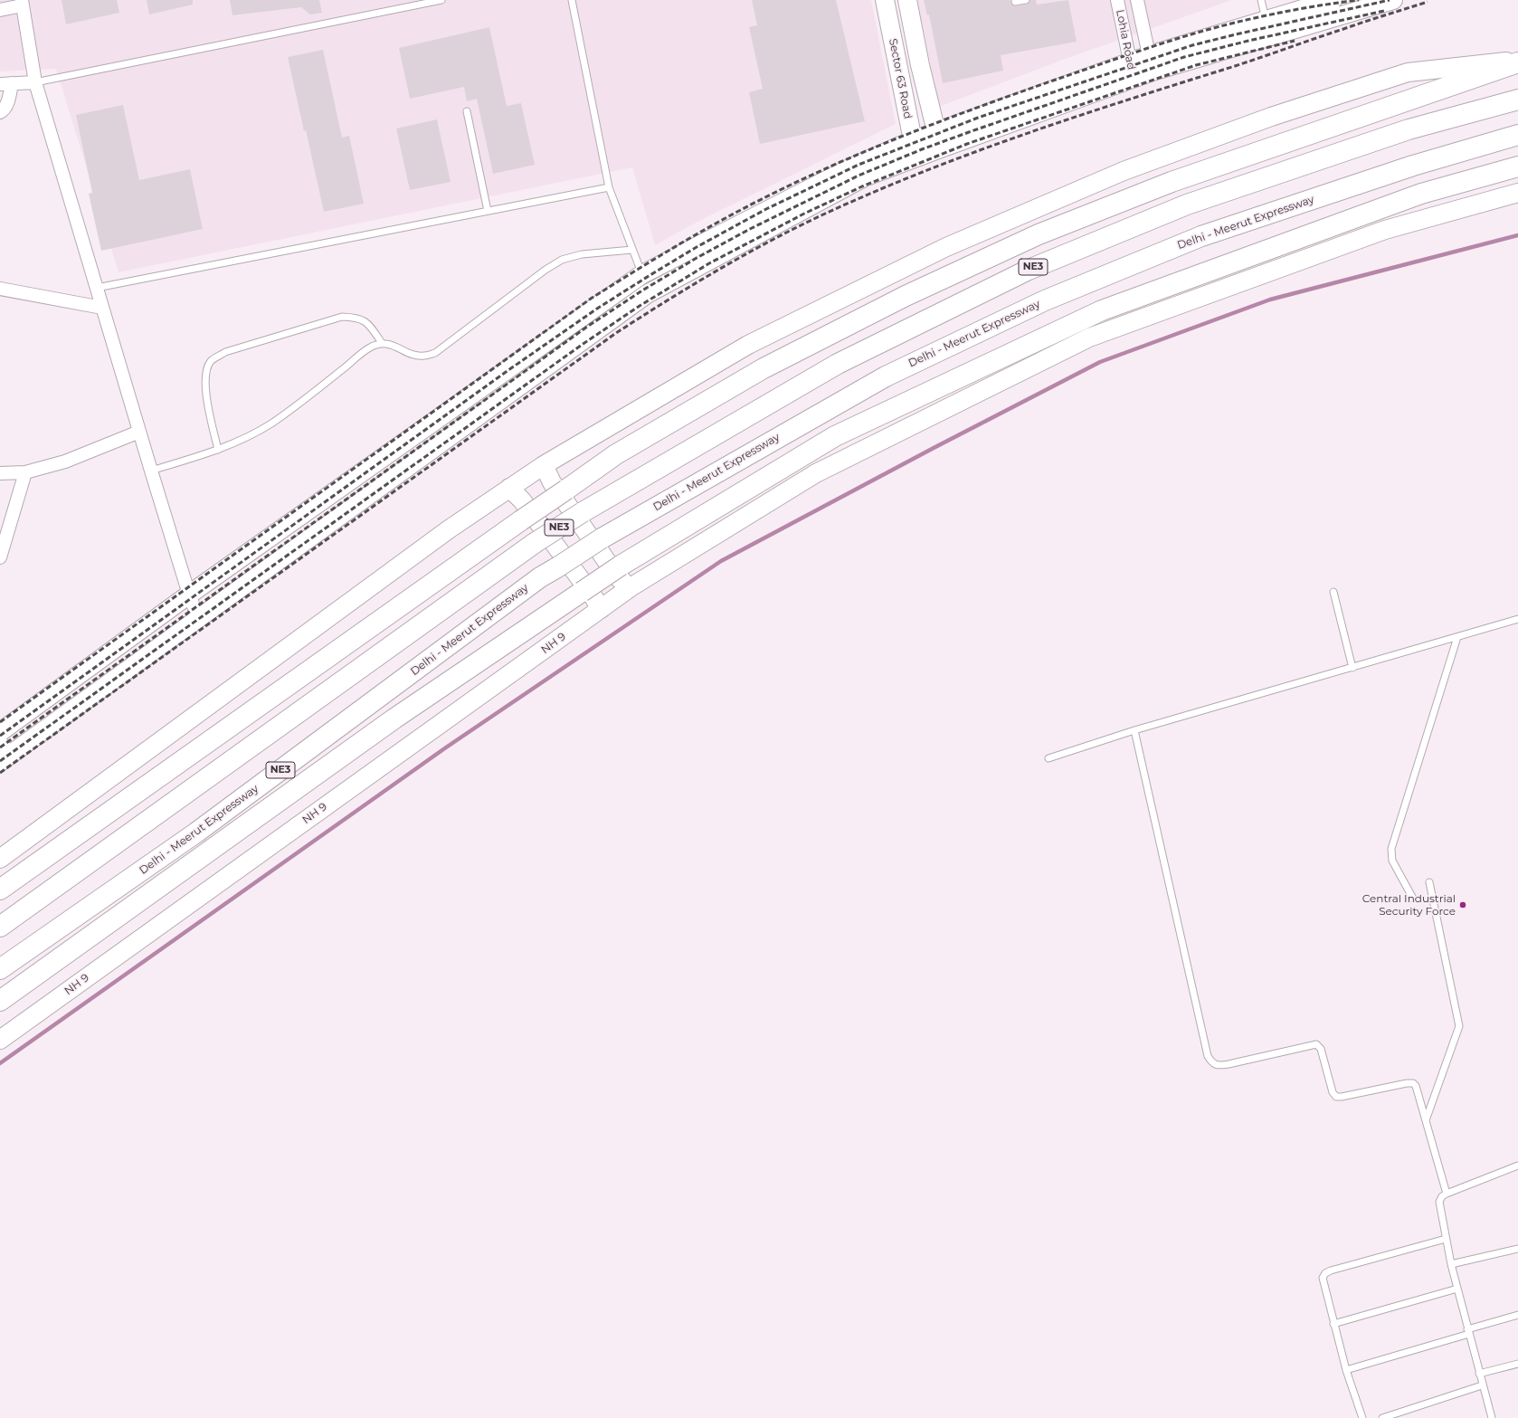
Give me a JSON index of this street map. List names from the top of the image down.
{
  "streets": {
    "highway": ["Delhi - Meerut Expressway", "NE3"],
    "street": ["Lohia Road", "Sector 63 Road", "NH 9"]
  },
  "places": ["Central Industrial Security Force"]
}
